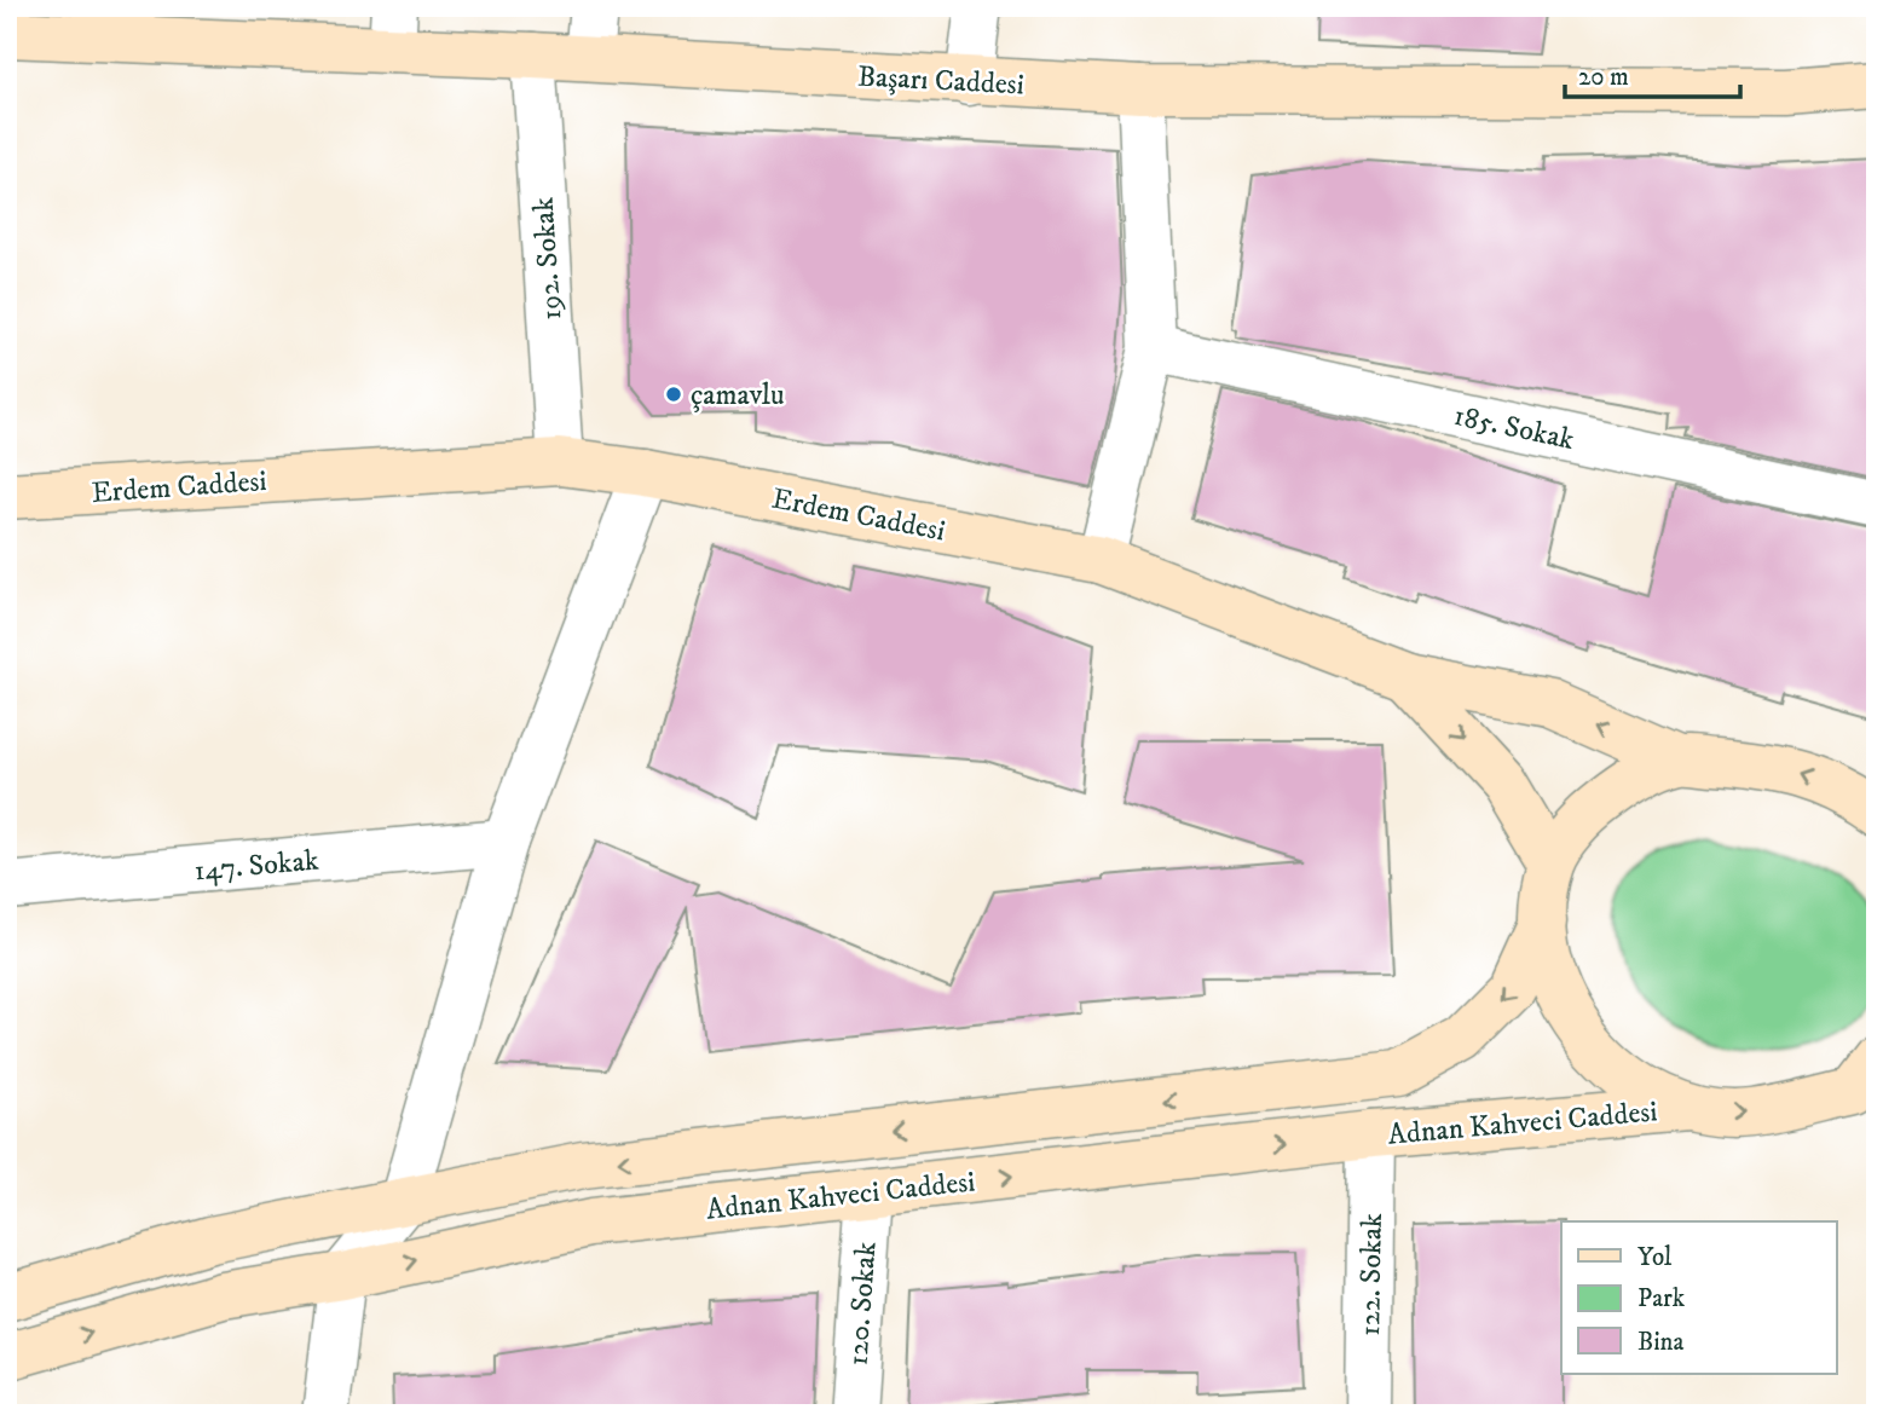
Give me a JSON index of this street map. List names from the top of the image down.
{
  "streets": {
    "main road": ["Başarı Caddesi", "Erdem Caddesi", "Adnan Kahveci Caddesi"],
    "street": [
      "192. Sokak",
      "185. Sokak",
      "147. Sokak",
      "122. Sokak",
      "120. Sokak"
    ]
  },
  "crossings": [
    ["Başarı Caddesi", "192. Sokak"],
    ["192. Sokak", "Erdem Caddesi"],
    ["Adnan Kahveci Caddesi", "122. Sokak"],
    ["Adnan Kahveci Caddesi", "120. Sokak"]
  ],
  "places": ["çamavlu"],
  "legend": ["Yol", "Park", "Bina"],
  "scale_bar": "20 m"
}
